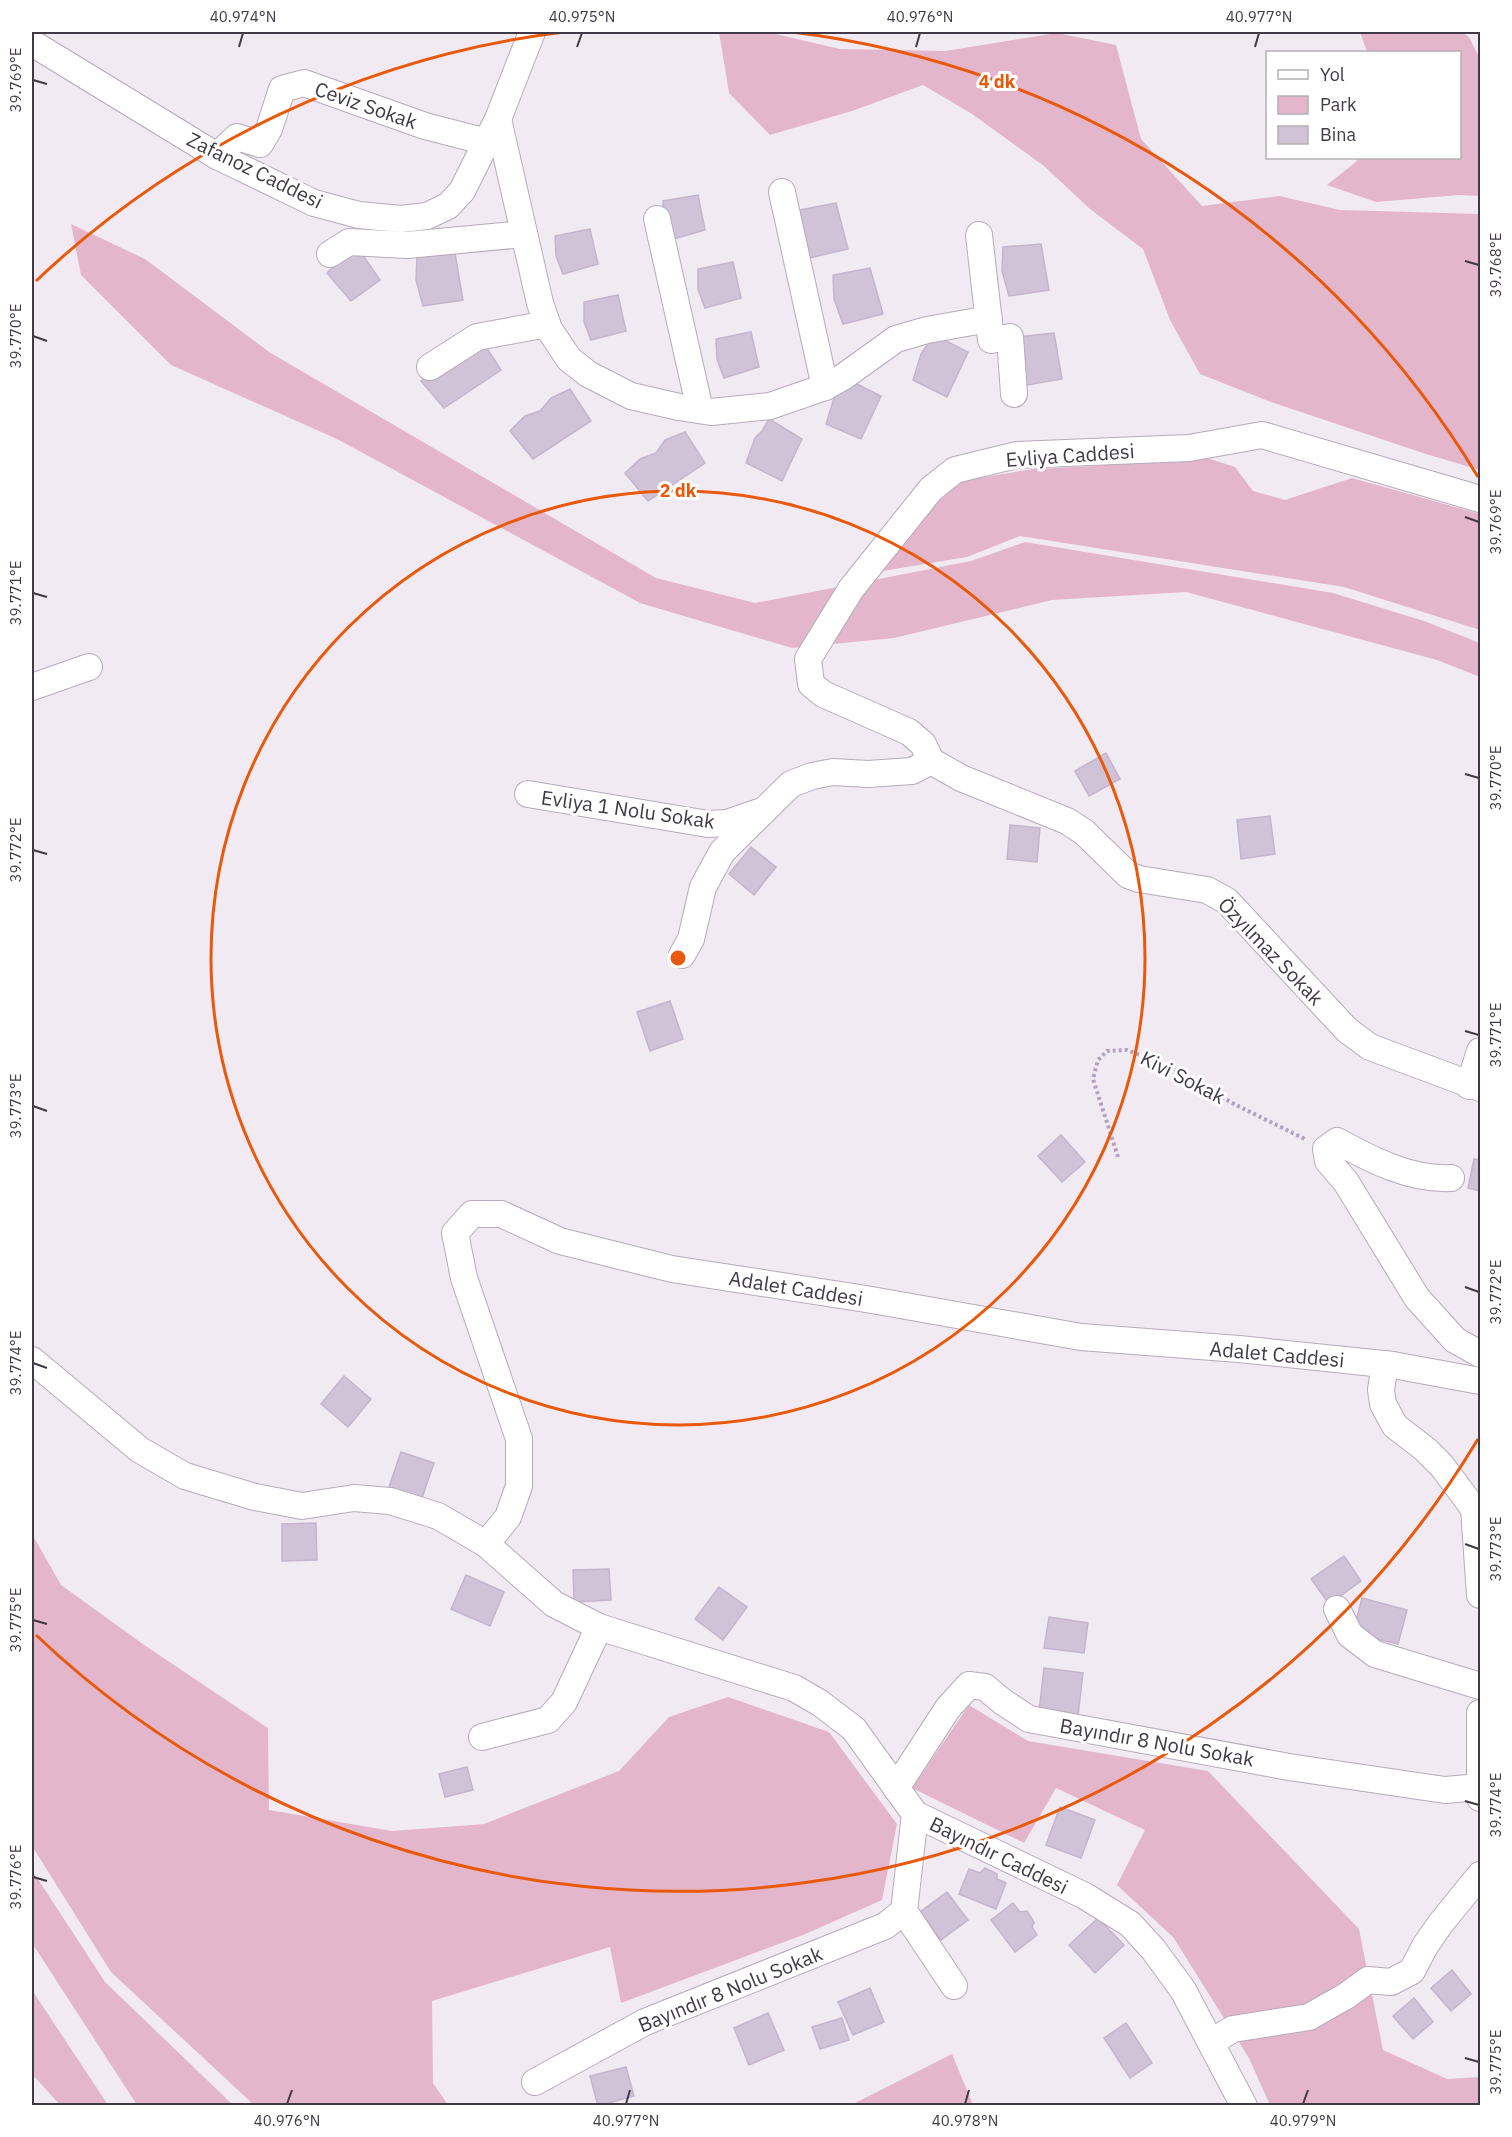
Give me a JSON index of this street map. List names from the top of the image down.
{
  "streets": {
    "street": [
      "Ceviz Sokak",
      "Zafanoz Caddesi",
      "Evliya Caddesi",
      "Evliya 1 Nolu Sokak",
      "Özyılmaz Sokak",
      "Adalet Caddesi",
      "Bayındır 8 Nolu Sokak",
      "Bayındır Caddesi"
    ],
    "path": ["Kivi Sokak"]
  },
  "crossings": [
    ["Ceviz Sokak", "Zafanoz Caddesi"],
    ["Evliya Caddesi", "Özyılmaz Sokak"],
    ["Adalet Caddesi", "Bayındır Caddesi"],
    ["Bayındır 8 Nolu Sokak", "Bayındır Caddesi"]
  ],
  "legend": ["Yol", "Park", "Bina"],
  "coordinates": [
    "40.974°N",
    "40.975°N",
    "40.976°N",
    "40.977°N",
    "39.769°E",
    "39.768°E",
    "39.770°E",
    "39.771°E",
    "39.772°E",
    "39.773°E",
    "39.774°E",
    "39.775°E",
    "39.776°E",
    "40.978°N",
    "40.979°N"
  ],
  "rings": ["4 dk", "2 dk"]
}
